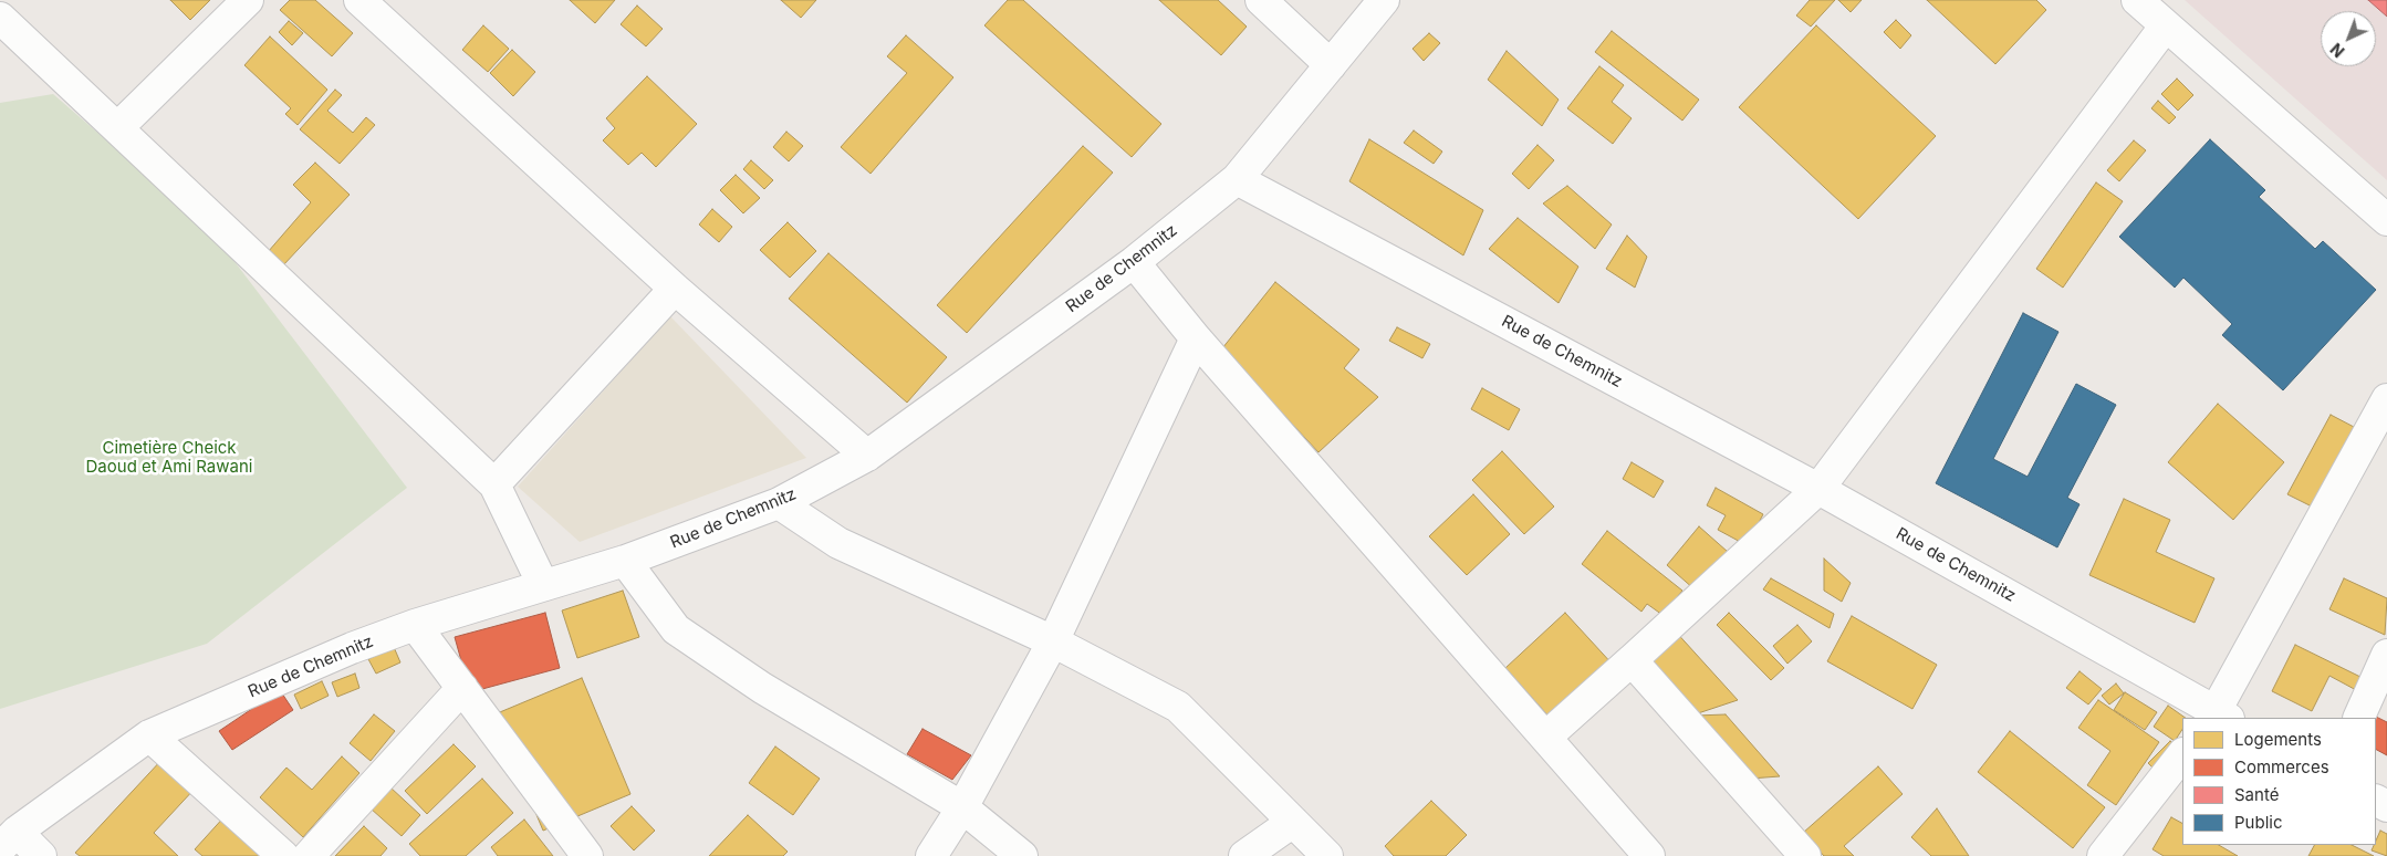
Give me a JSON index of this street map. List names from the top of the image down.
{
  "streets": {
    "street": ["Rue de Chemnitz"]
  },
  "parks": ["Cimetière Cheick Daoud et Ami Rawani"],
  "legend": [
    "Logements",
    "Commerces",
    "Santé",
    "Public"
  ],
  "north": "bottom left"
}
